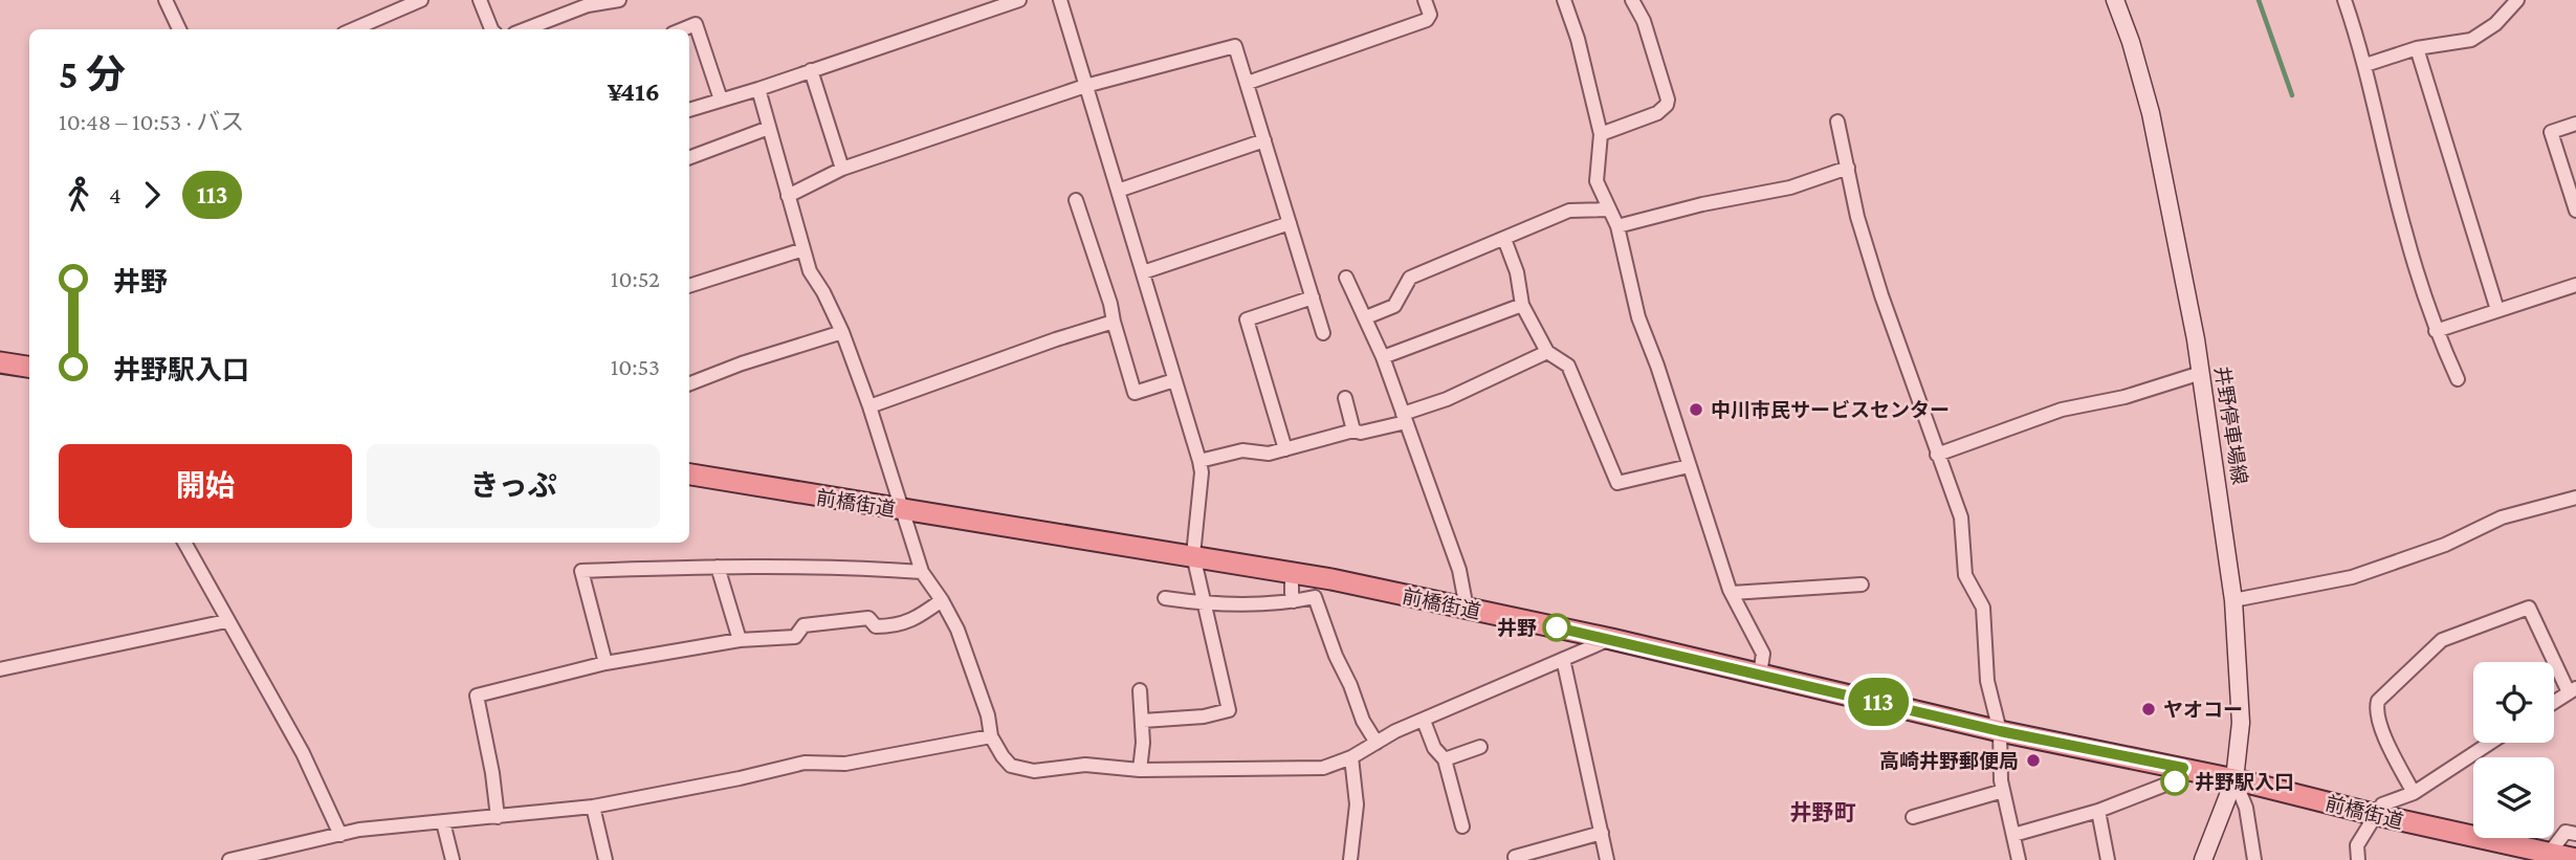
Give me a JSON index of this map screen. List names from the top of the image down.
{
  "streets": {
    "main road": ["井野停車場線", "前橋街道"]
  },
  "crossings": [
    ["井野停車場線", "前橋街道"]
  ],
  "districts": ["井野町"],
  "places": [
    "中川市民サービスセンター",
    "井野",
    "ヤオコー",
    "高崎井野郵便局",
    "井野駅入口"
  ],
  "lines": ["bus line 113"],
  "page": {
    "on_map": "113",
    "heading": ["5 分", "10:48 – 10:53 · バス", "¥416"],
    "legs": ["4", "113"],
    "list": [
      {
        "name": "井野",
        "value": "10:52"
      },
      {
        "name": "井野駅入口",
        "value": "10:53"
      }
    ],
    "buttons": ["開始", "きっぷ"]
  }
}
